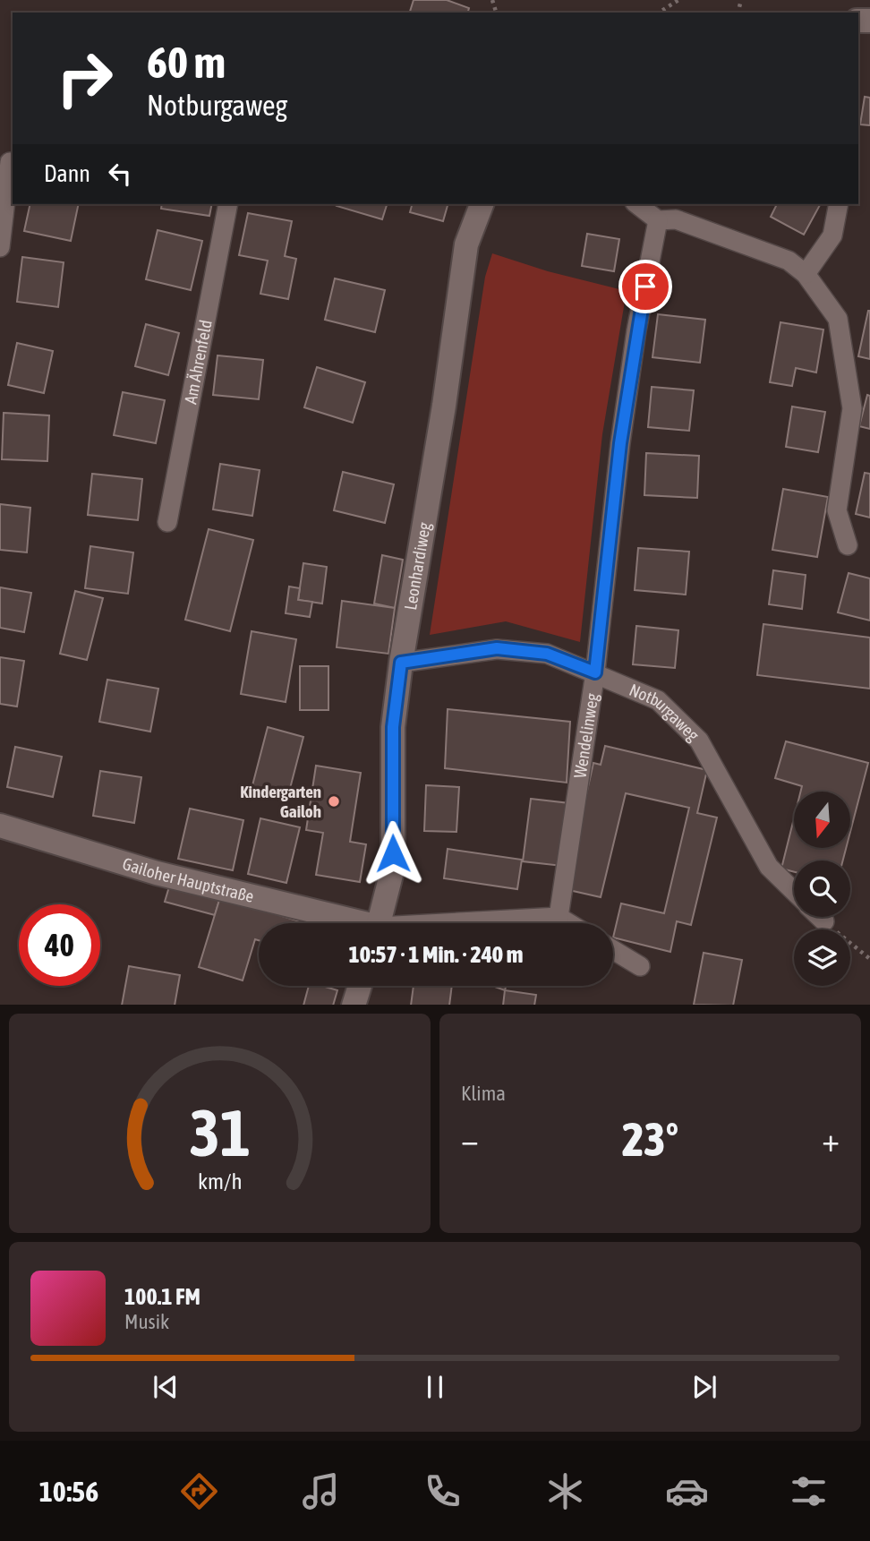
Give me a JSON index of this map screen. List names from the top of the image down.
{
  "streets": {
    "street": [
      "Am Ährenfeld",
      "Leonhardiweg",
      "Notburgaweg",
      "Wendelinweg",
      "Gailoher Hauptstraße"
    ]
  },
  "crossings": [
    ["Leonhardiweg", "Notburgaweg"],
    ["Notburgaweg", "Wendelinweg"]
  ],
  "places": ["Kindergarten Gailoh"],
  "north": "bottom",
  "page": {
    "turn": ["60 m", "Notburgaweg"],
    "then": "Dann",
    "limit": "40",
    "trip": "10:57 · 1 Min. · 240 m",
    "tile": "Klima",
    "heat": ["−", "23°", "+"],
    "song": ["100.1 FM", "Musik"],
    "tabs": "10:56",
    "gauge": ["31", "km/h"]
  }
}
